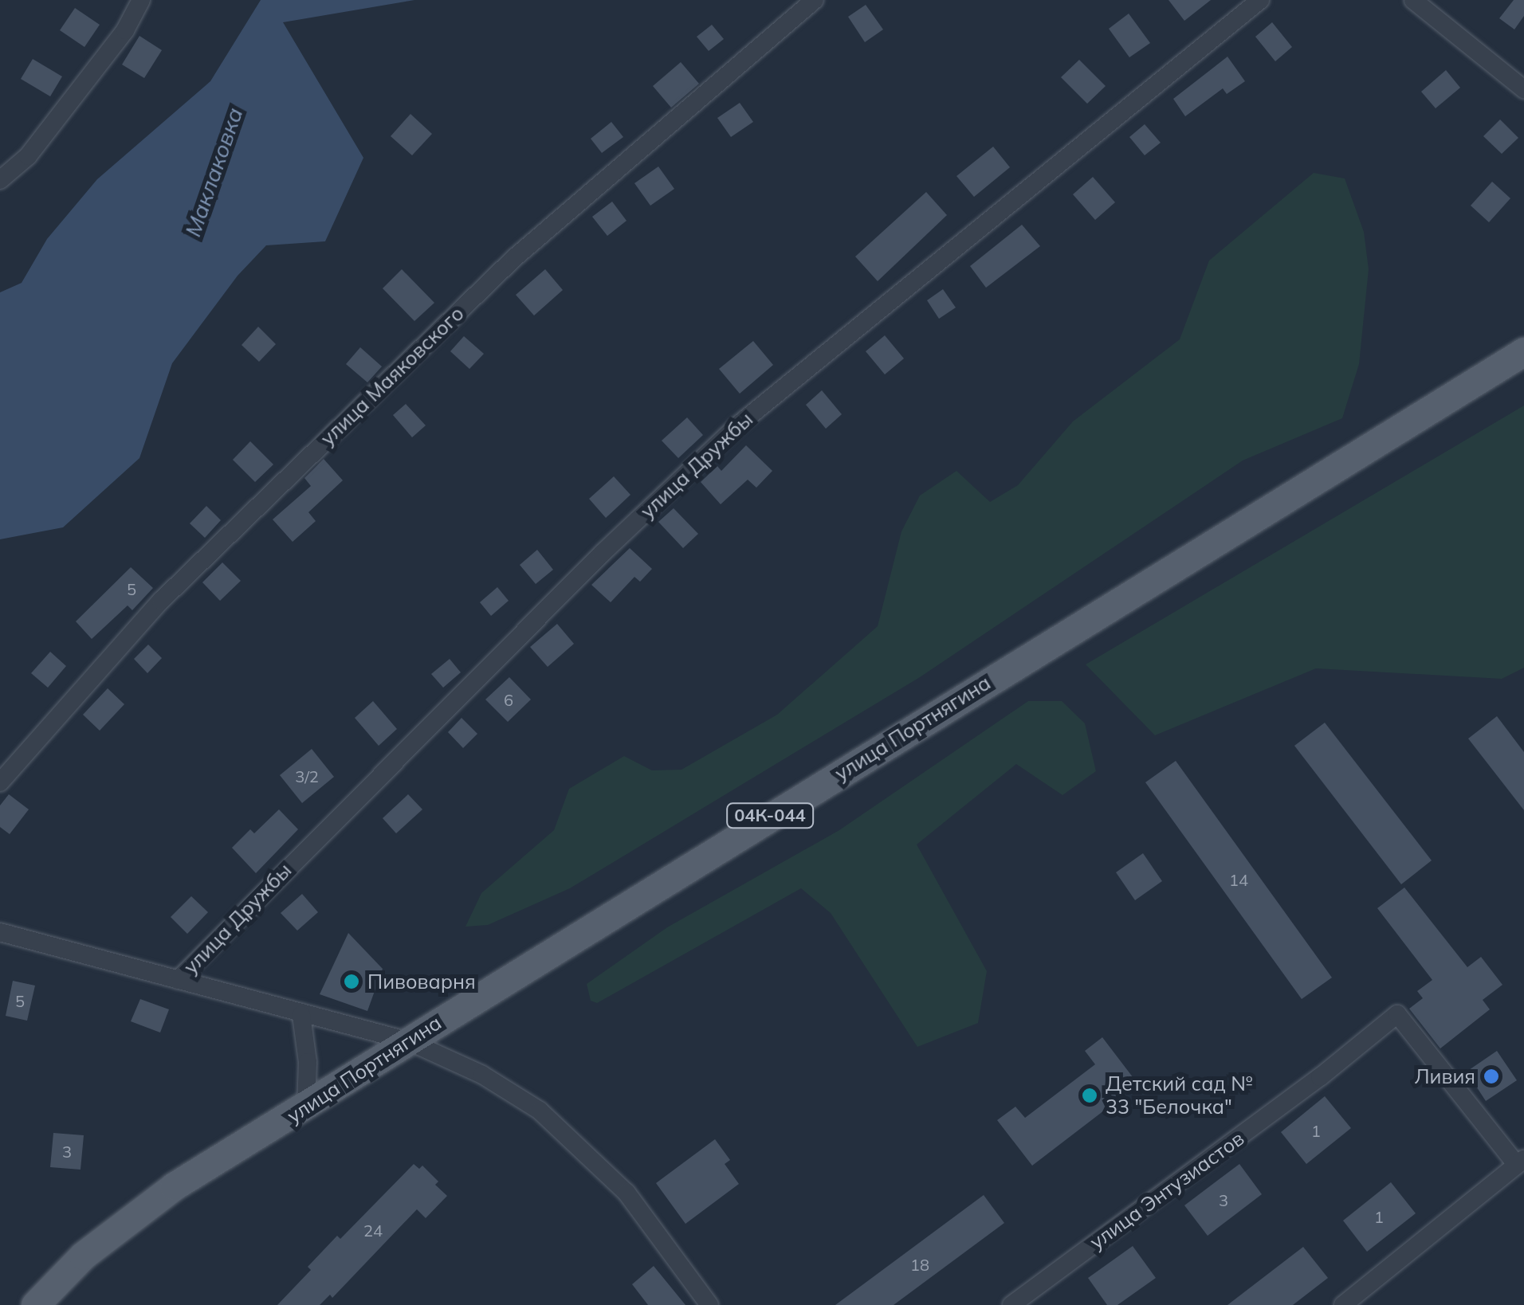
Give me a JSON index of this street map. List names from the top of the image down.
{
  "streets": {
    "main road": ["улица Портнягина", "04К-044"],
    "street": ["улица Маяковского", "улица Дружбы", "улица Энтузиастов"]
  },
  "water": ["Маклаковка"],
  "places": ["Пивоварня", "Ливия", "Детский сад № 33 \"Белочка\""],
  "house_numbers": [
    "5",
    "6",
    "3/2",
    "14",
    "5",
    "1",
    "3",
    "3",
    "1",
    "24",
    "18"
  ]
}
